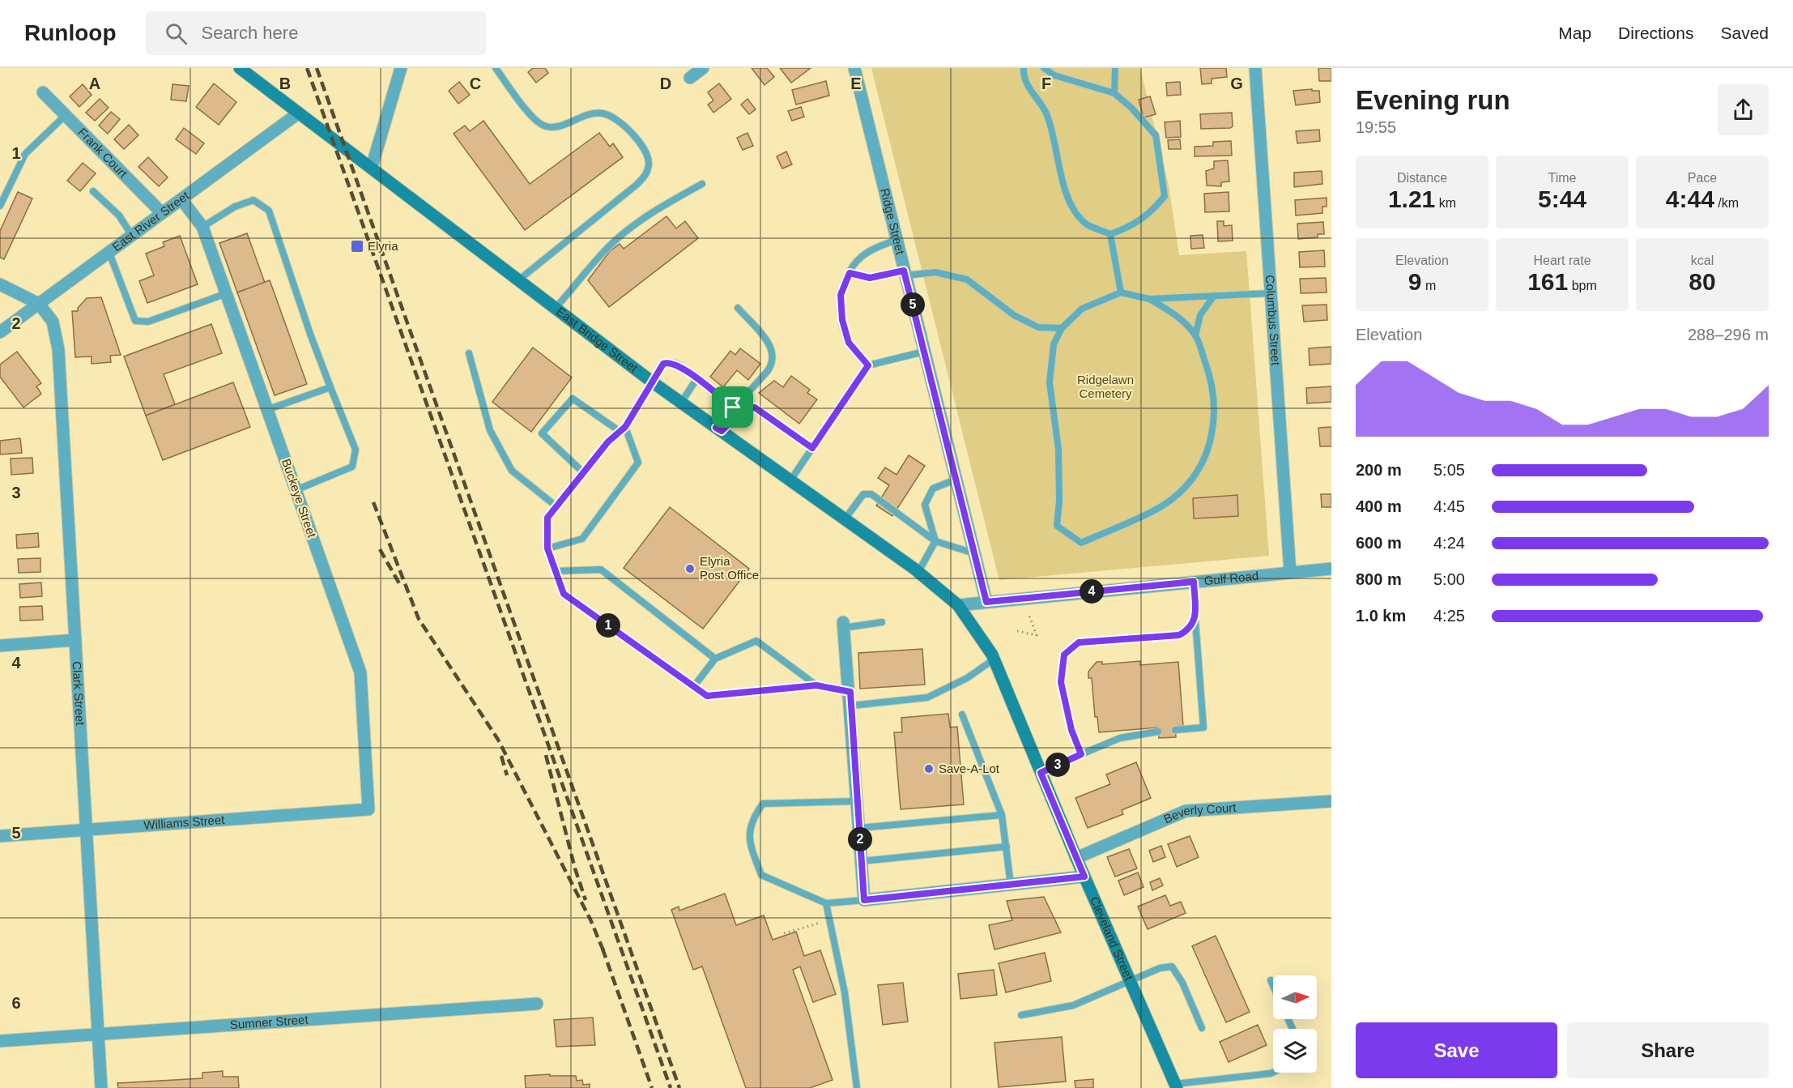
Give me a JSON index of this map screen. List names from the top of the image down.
{
  "streets": {
    "main road": ["East Bridge Street", "Cleveland Street"],
    "street": [
      "Frank Court",
      "East River Street",
      "Ridge Street",
      "Columbus Street",
      "Buckeye Street",
      "Gulf Road",
      "Clark Street",
      "Beverly Court",
      "Williams Street",
      "Sumner Street"
    ]
  },
  "crossings": [
    ["Frank Court", "East River Street"],
    ["East River Street", "East Bridge Street"],
    ["East River Street", "Buckeye Street"],
    ["East River Street", "Clark Street"],
    ["Ridge Street", "Gulf Road"],
    ["Columbus Street", "Gulf Road"],
    ["East Bridge Street", "Gulf Road"],
    ["East Bridge Street", "Cleveland Street"],
    ["Buckeye Street", "Williams Street"],
    ["Gulf Road", "Cleveland Street"],
    ["Clark Street", "Williams Street"],
    ["Clark Street", "Sumner Street"],
    ["Beverly Court", "Cleveland Street"]
  ],
  "parks": ["Ridgelawn Cemetery"],
  "places": {
    "transit": ["Elyria"],
    "other": ["Elyria Post Office", "Save-A-Lot"]
  },
  "north": "right",
  "page": {
    "header": "Runloop",
    "search": "Search here",
    "nav": ["Map", "Directions", "Saved"],
    "heading": ["Evening run", "19:55"],
    "stats": [
      ["Distance", "1.21 km"],
      ["Time", "5:44"],
      ["Pace", "4:44 /km"],
      ["Elevation", "9 m"],
      ["Heart rate", "161 bpm"],
      ["kcal", "80"]
    ],
    "pins": [
      "5",
      "4",
      "1",
      "3",
      "2"
    ],
    "chart": ["Elevation", "288–296 m"],
    "list": [
      {
        "name": "200 m",
        "note": "5:05"
      },
      {
        "name": "400 m",
        "note": "4:45"
      },
      {
        "name": "600 m",
        "note": "4:24"
      },
      {
        "name": "800 m",
        "note": "5:00"
      },
      {
        "name": "1.0 km",
        "note": "4:25"
      }
    ],
    "buttons": ["Save", "Share"]
  },
  "grid": {
    "columns": [
      "A",
      "B",
      "C",
      "D",
      "E",
      "F",
      "G"
    ],
    "rows": [
      "1",
      "2",
      "3",
      "4",
      "5",
      "6"
    ]
  }
}
